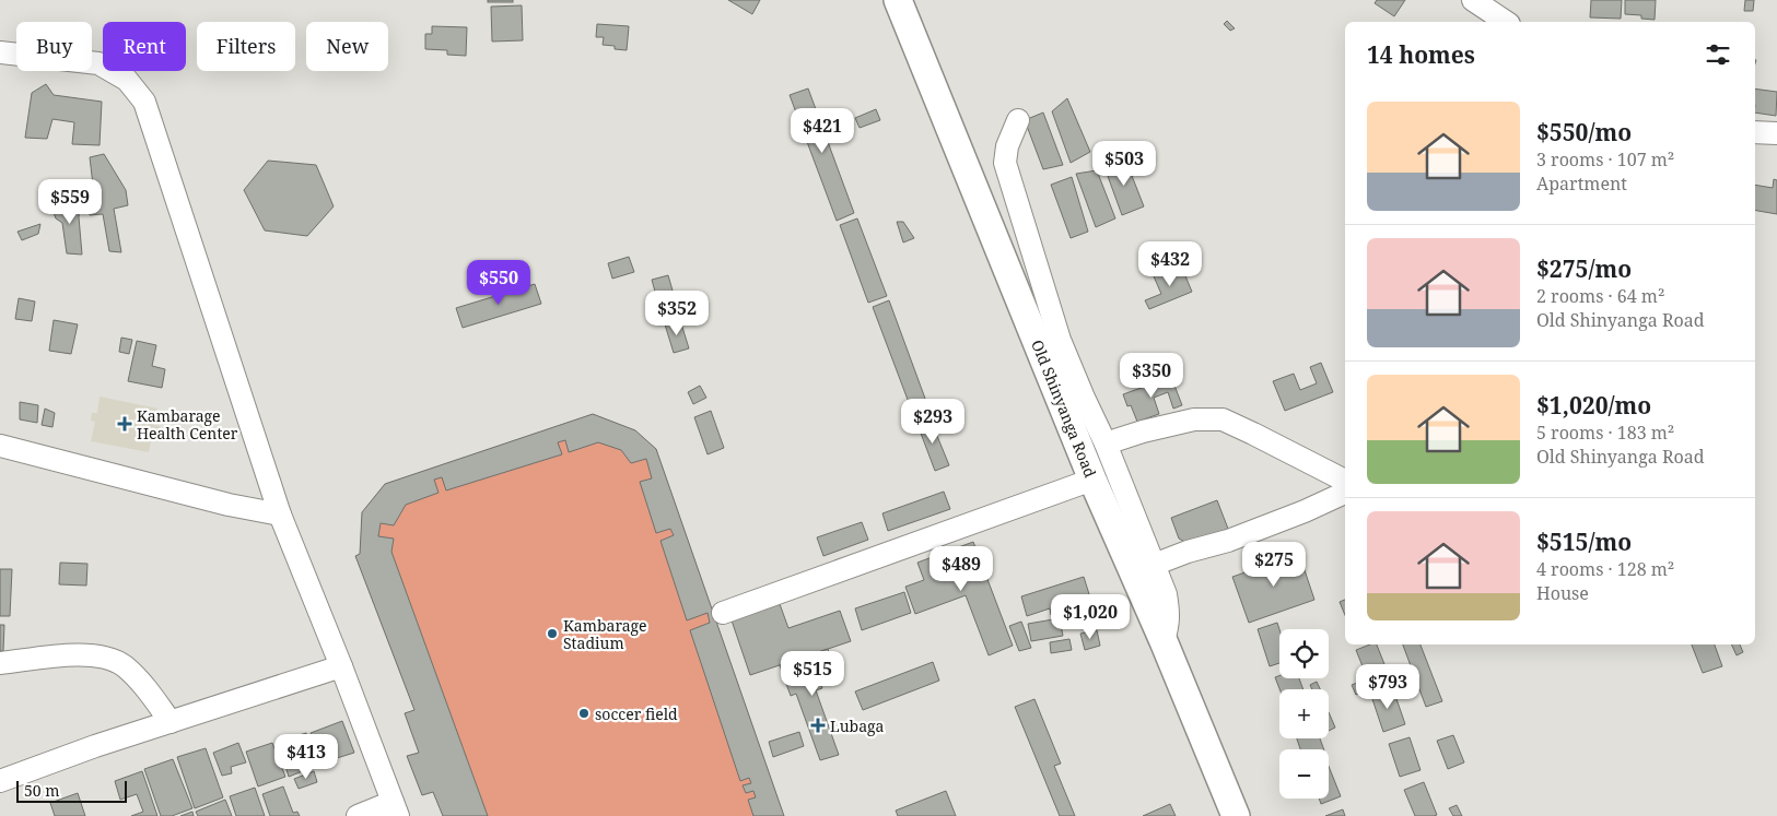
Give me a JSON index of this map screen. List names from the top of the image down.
{
  "streets": {
    "main road": ["Old Shinyanga Road"]
  },
  "places": {
    "health": ["Kambarage Health Center", "Lubaga"],
    "other": ["Kambarage Stadium", "soccer field"]
  },
  "scale_bar": "50 m",
  "page": {
    "chip": [
      "Buy",
      "Rent",
      "Filters",
      "New"
    ],
    "heading": "14 homes",
    "list": [
      {
        "name": "$550/mo",
        "note": "3 rooms · 107 m² · Apartment"
      },
      {
        "name": "$275/mo",
        "note": "2 rooms · 64 m² · Old Shinyanga Road"
      },
      {
        "name": "$1,020/mo",
        "note": "5 rooms · 183 m² · Old Shinyanga Road"
      },
      {
        "name": "$515/mo",
        "note": "4 rooms · 128 m² · House"
      }
    ],
    "price": [
      "$421",
      "$503",
      "$559",
      "$432",
      "$550",
      "$352",
      "$350",
      "$293",
      "$275",
      "$489",
      "$1,020",
      "$515",
      "$793",
      "$413"
    ],
    "map_buttons": ["+", "−"],
    "scale": "50 m"
  }
}
